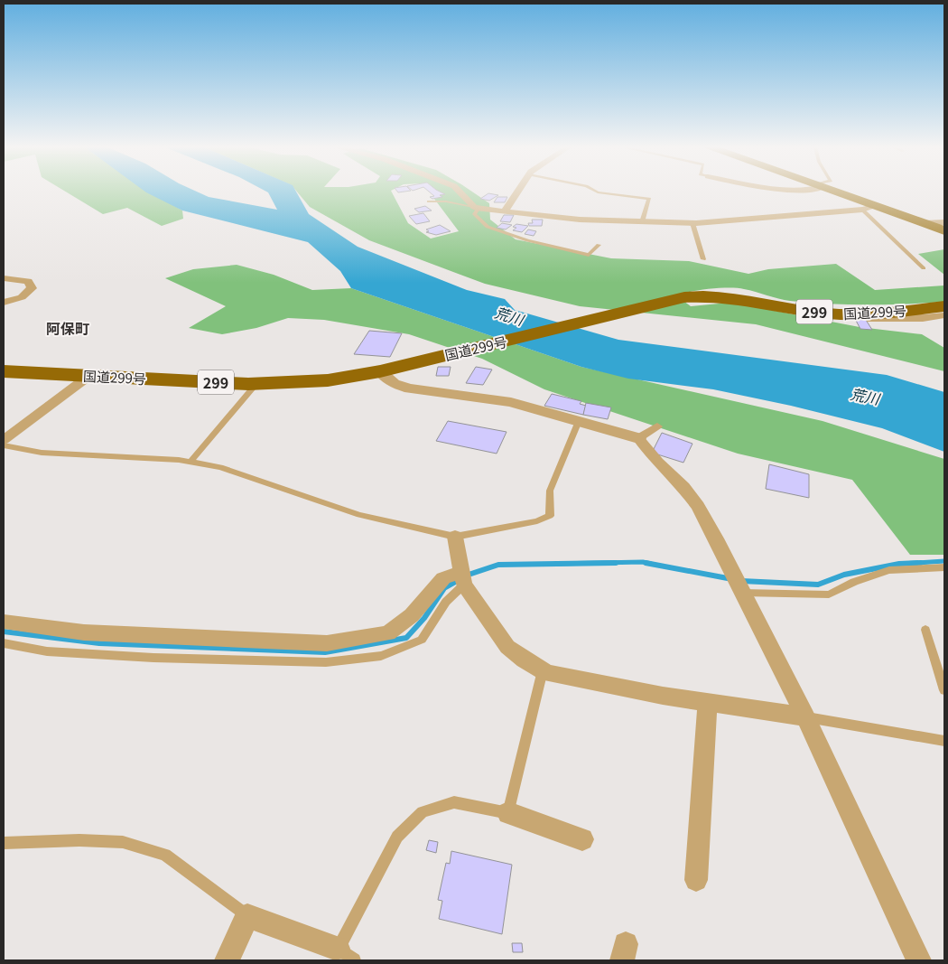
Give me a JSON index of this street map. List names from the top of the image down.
{
  "streets": {
    "highway": ["299", "国道299号"]
  },
  "districts": ["阿保町"],
  "water": ["荒川"]
}
